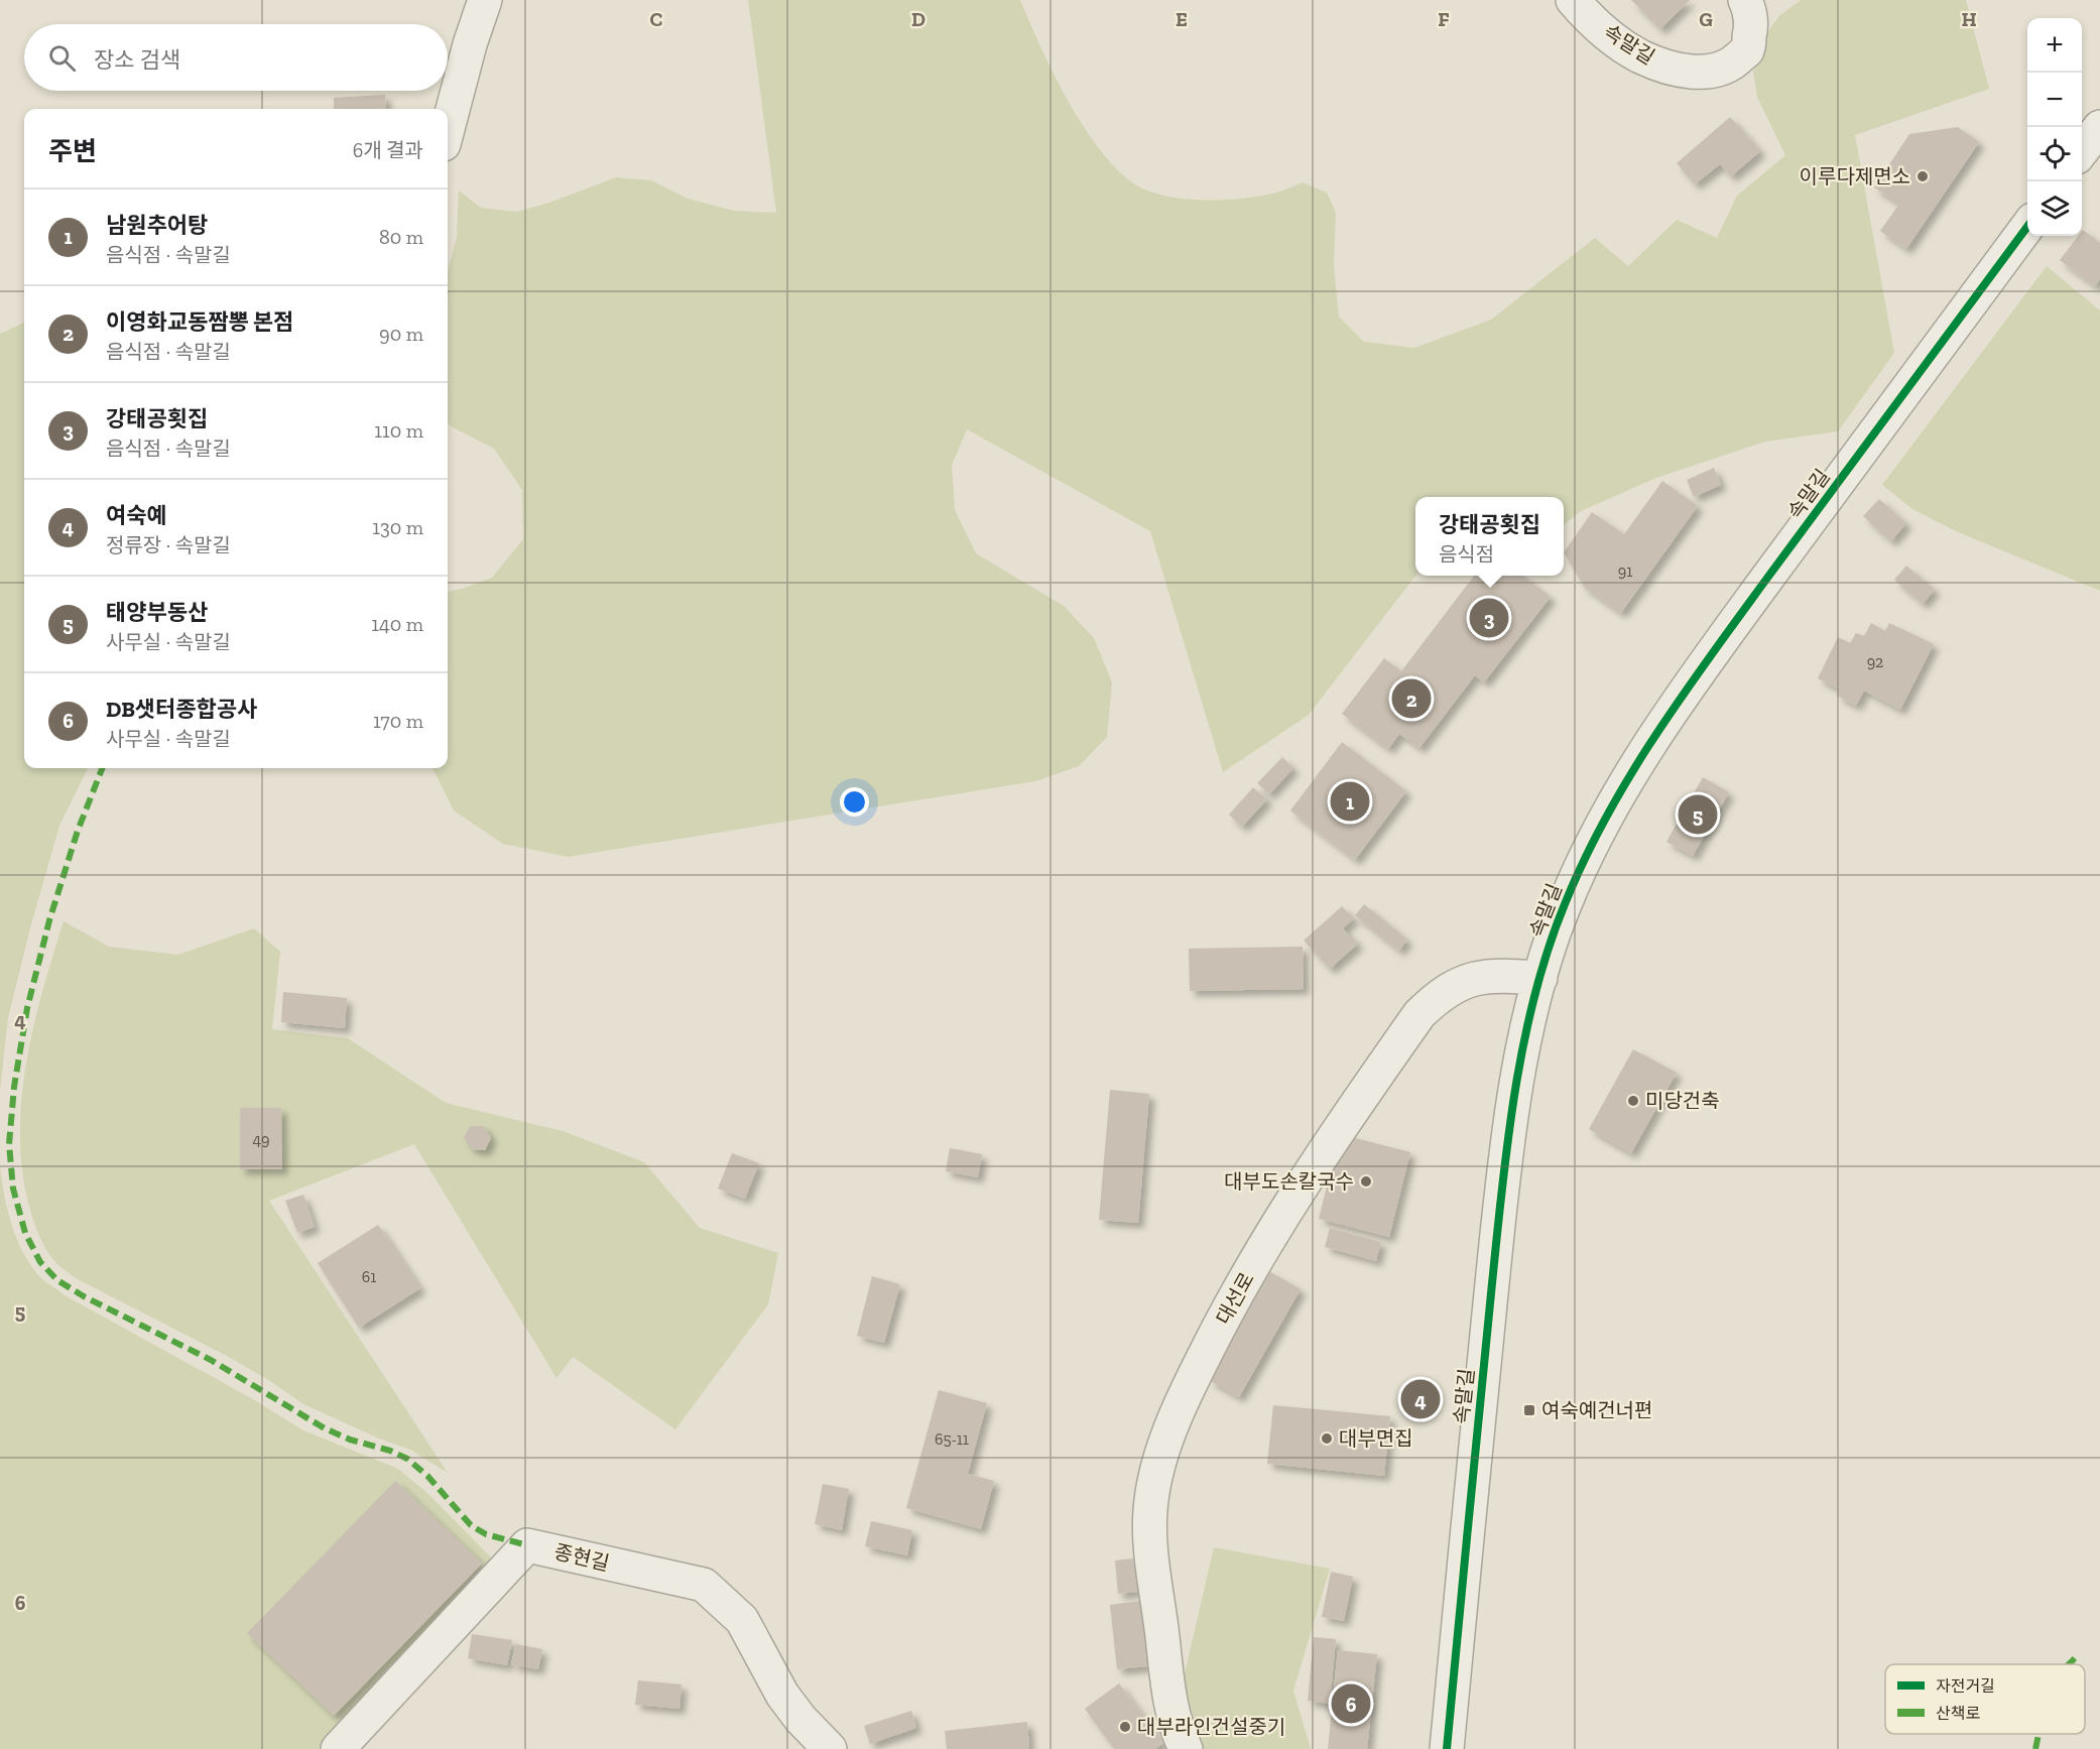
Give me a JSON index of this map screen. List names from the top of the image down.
{
  "streets": {
    "street": ["속말길", "대선로", "종현길"]
  },
  "crossings": [
    ["속말길", "대선로"]
  ],
  "places": {
    "other": [
      "이루다제면소",
      "미당건축",
      "대부도손칼국수",
      "대부면집",
      "대부라인건설중기"
    ],
    "transit": ["여숙예건너편"]
  },
  "house_numbers": [
    "91",
    "92",
    "49",
    "61",
    "65-11"
  ],
  "legend": ["자전거길", "산책로"],
  "page": {
    "map_buttons": ["+", "−"],
    "search": "장소 검색",
    "heading": ["주변", "6개 결과"],
    "list": [
      {
        "mark": "1",
        "name": "남원추어탕",
        "note": "음식점 · 속말길",
        "value": "80 m"
      },
      {
        "mark": "2",
        "name": "이영화교동짬뽕 본점",
        "note": "음식점 · 속말길",
        "value": "90 m"
      },
      {
        "mark": "3",
        "name": "강태공횟집",
        "note": "음식점 · 속말길",
        "value": "110 m"
      },
      {
        "mark": "4",
        "name": "여숙예",
        "note": "정류장 · 속말길",
        "value": "130 m"
      },
      {
        "mark": "5",
        "name": "태양부동산",
        "note": "사무실 · 속말길",
        "value": "140 m"
      },
      {
        "mark": "6",
        "name": "DB샛터종합공사",
        "note": "사무실 · 속말길",
        "value": "170 m"
      }
    ],
    "popup": ["강태공횟집", "음식점"],
    "pins": [
      "3",
      "2",
      "1",
      "5",
      "4",
      "6"
    ]
  },
  "grid": {
    "columns": [
      "C",
      "D",
      "E",
      "F",
      "G",
      "H"
    ],
    "rows": ["4", "5", "6"]
  }
}
